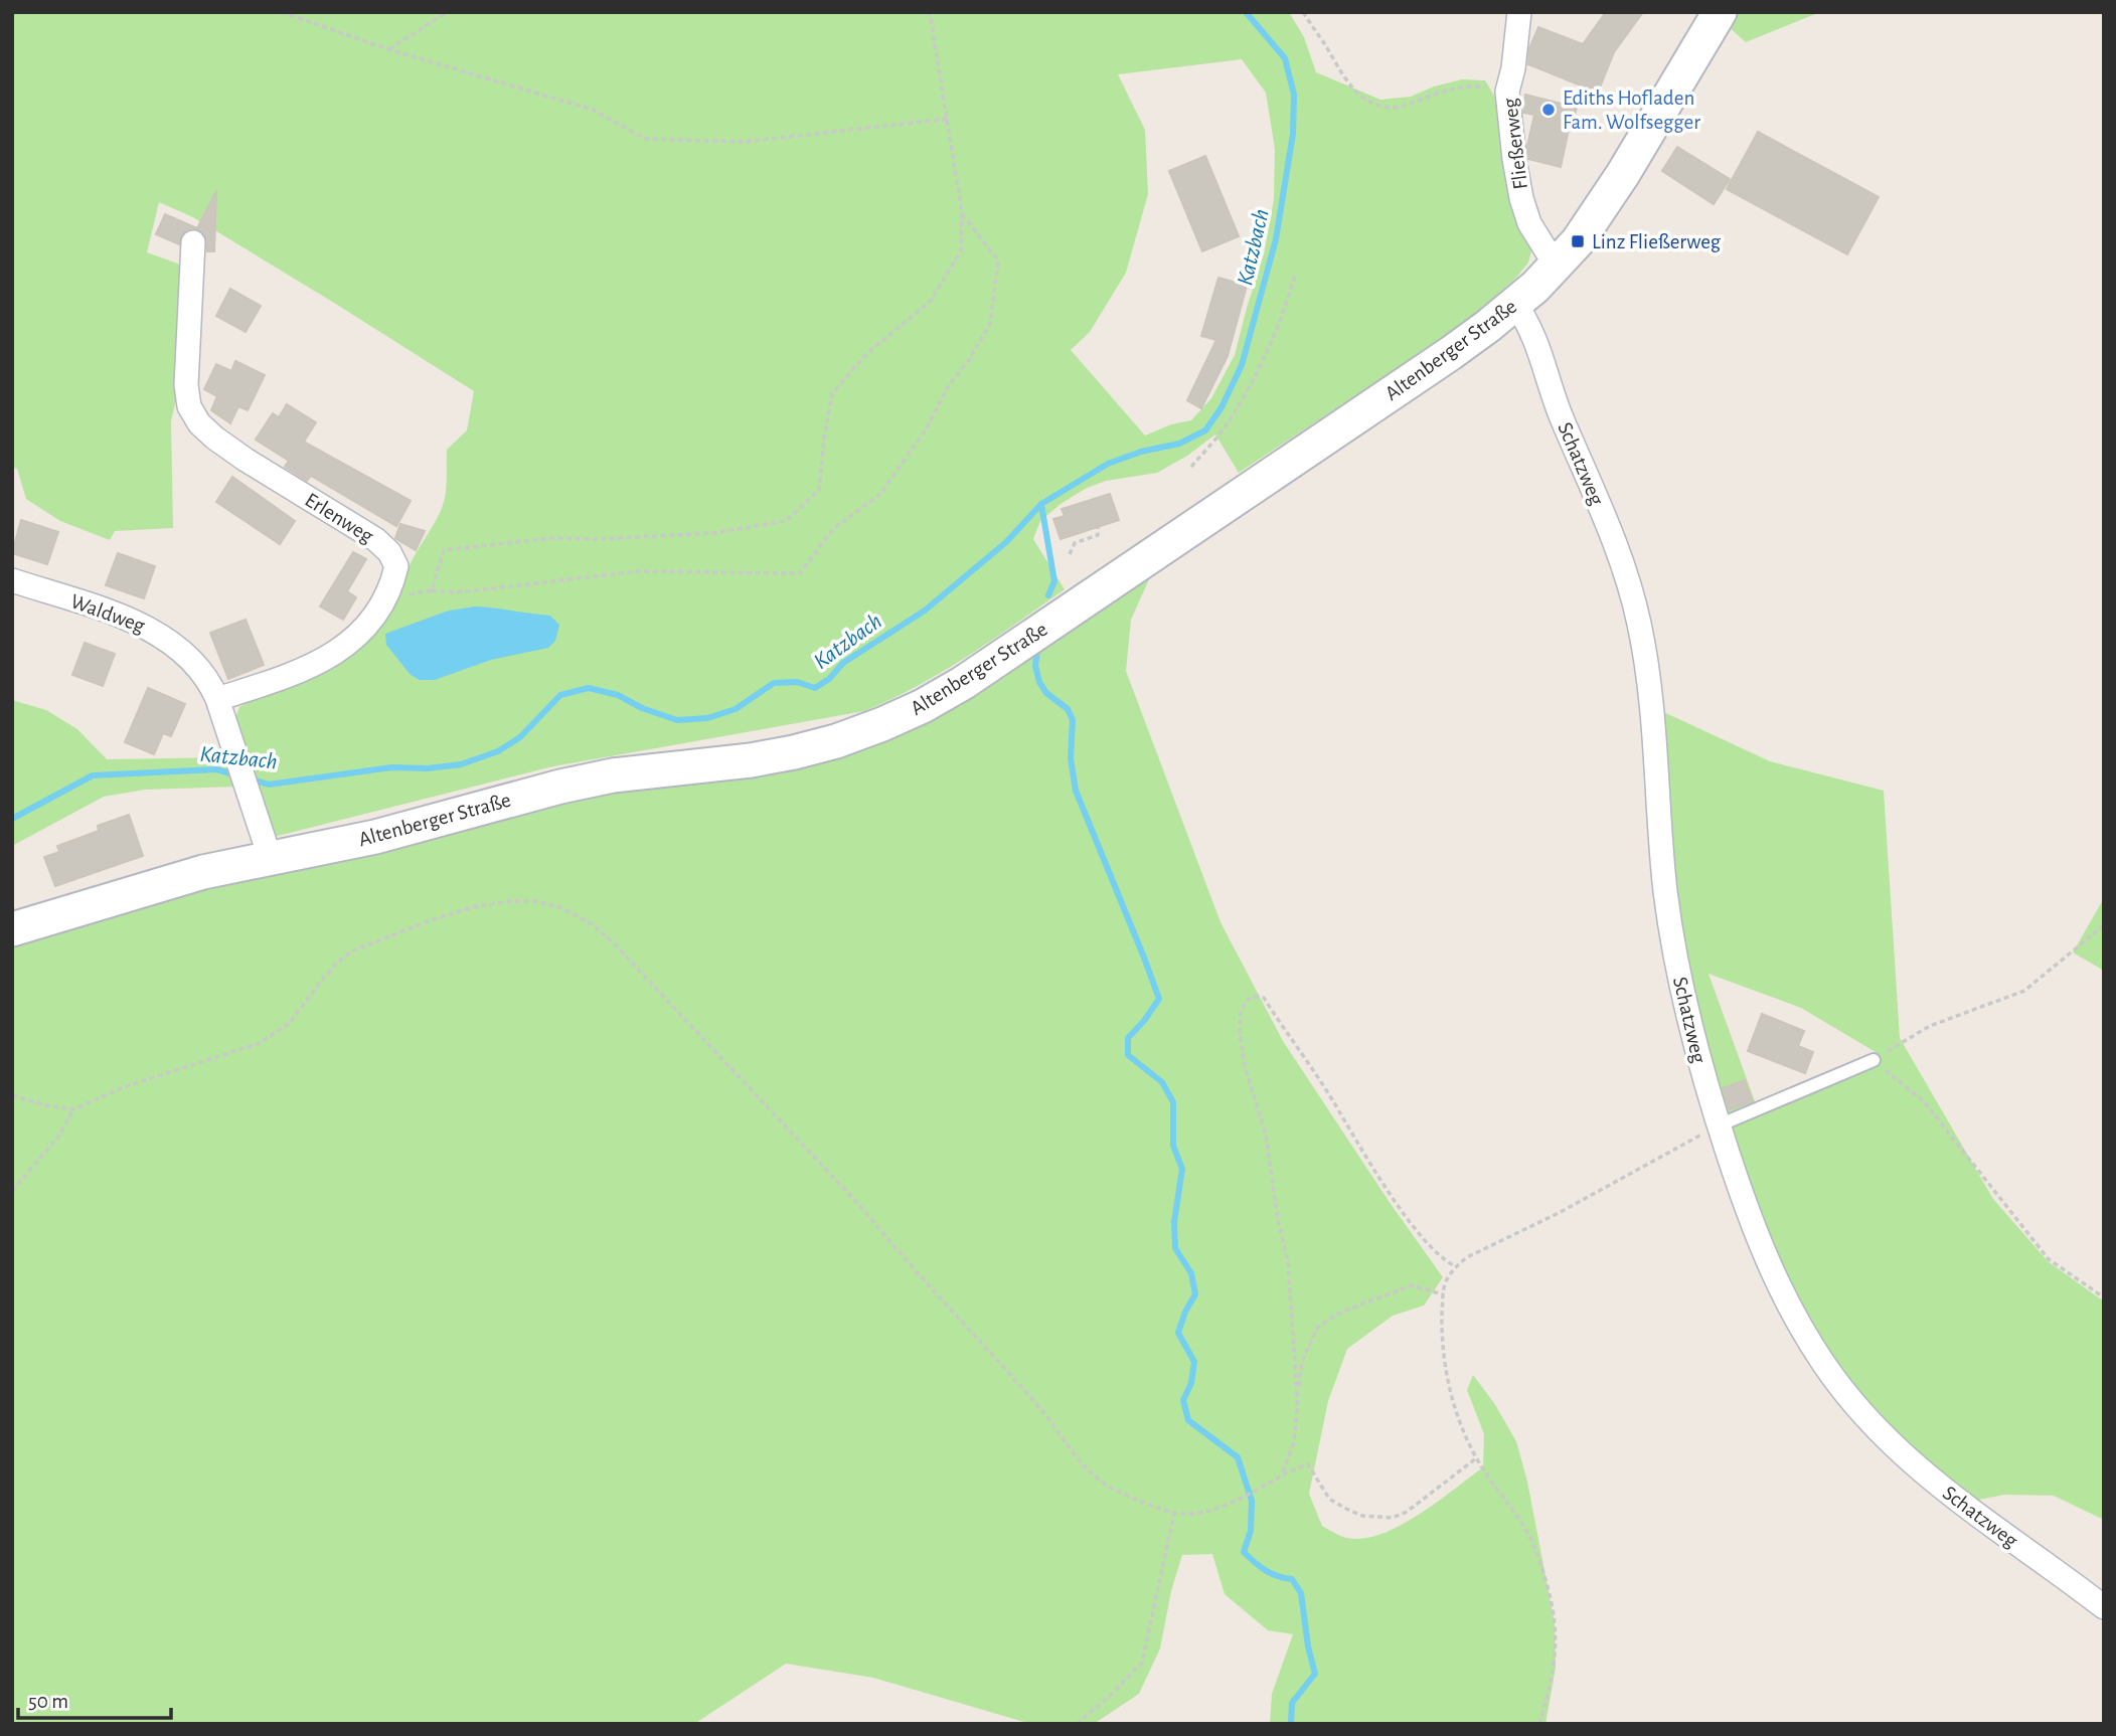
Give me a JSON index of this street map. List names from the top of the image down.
{
  "streets": {
    "street": [
      "Fließerweg",
      "Altenberger Straße",
      "Schatzweg",
      "Erlenweg",
      "Waldweg"
    ]
  },
  "crossings": [
    ["Fließerweg", "Altenberger Straße"],
    ["Altenberger Straße", "Schatzweg"],
    ["Erlenweg", "Waldweg"]
  ],
  "water": ["Katzbach"],
  "places": {
    "other": ["Ediths Hofladen Fam. Wolfsegger"],
    "transit": ["Linz Fließerweg"]
  },
  "scale_bar": "50 m"
}
